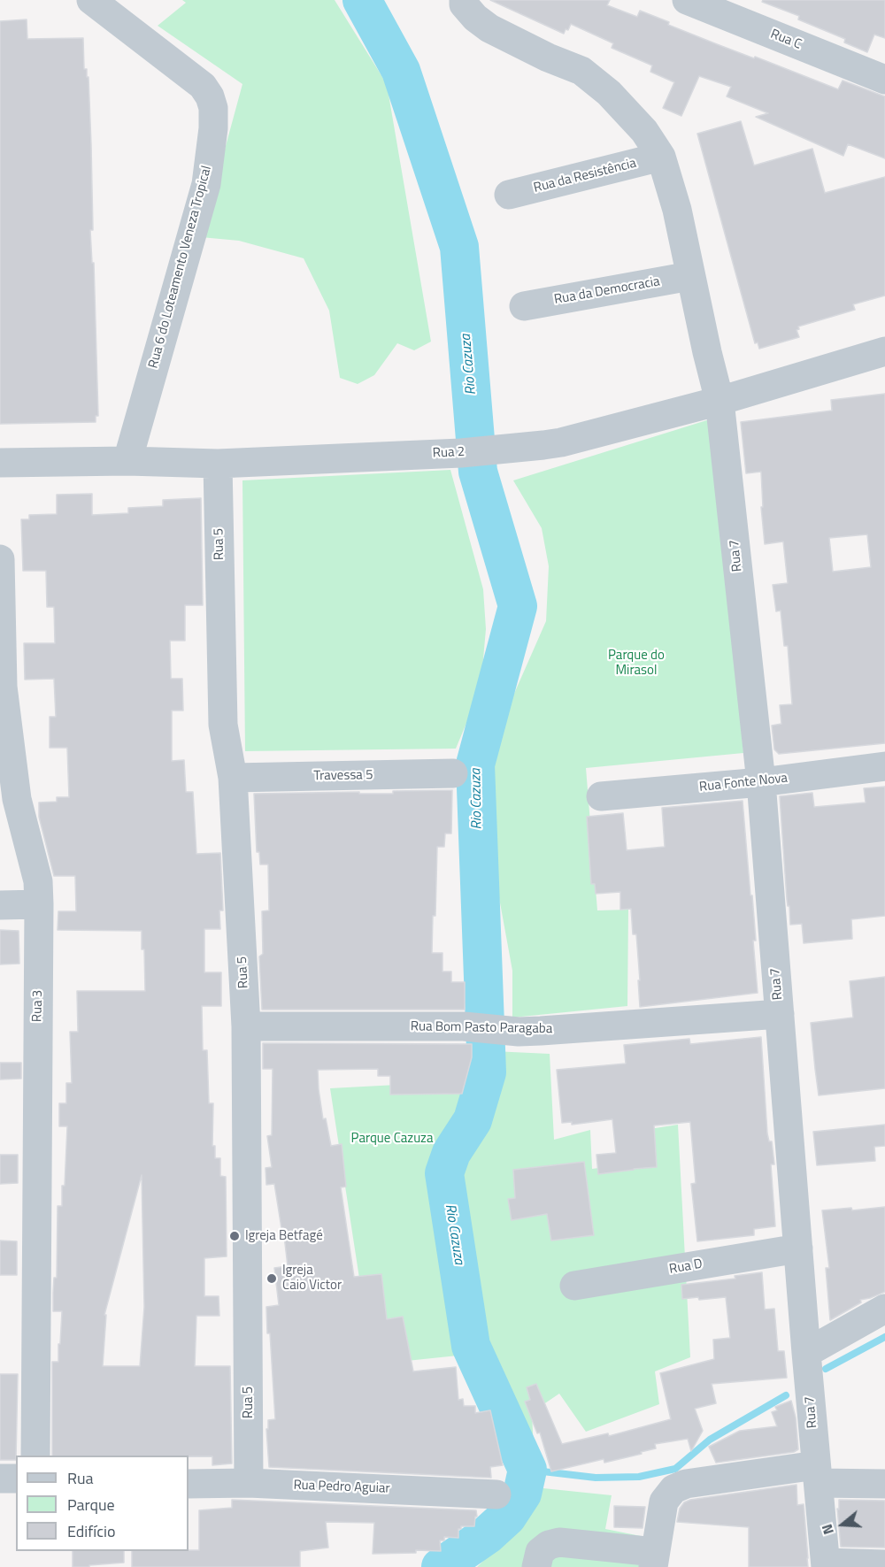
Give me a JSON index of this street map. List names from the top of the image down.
{
  "streets": {
    "street": [
      "Rua C",
      "Rua da Resistência",
      "Rua 6 do Loteamento Veneza Tropical",
      "Rua da Democracia",
      "Rua 2",
      "Rua 5",
      "Rua 7",
      "Travessa 5",
      "Rua Fonte Nova",
      "Rua 3",
      "Rua Bom Pasto Paragaba",
      "Rua D",
      "Rua Pedro Aguiar"
    ]
  },
  "crossings": [
    ["Rua da Resistência", "Rua 7"],
    ["Rua 6 do Loteamento Veneza Tropical", "Rua 2"],
    ["Rua da Democracia", "Rua 7"],
    ["Rua 2", "Rua 5"],
    ["Rua 2", "Rua 7"],
    ["Rua 5", "Travessa 5"],
    ["Rua 5", "Rua Bom Pasto Paragaba"],
    ["Rua 5", "Rua Pedro Aguiar"],
    ["Rua 7", "Rua Fonte Nova"],
    ["Rua 7", "Rua Bom Pasto Paragaba"],
    ["Rua 7", "Rua D"]
  ],
  "water": ["Rio Cazuza"],
  "parks": ["Parque do Mirasol", "Parque Cazuza"],
  "places": ["Igreja Betfagé", "Igreja Caio Victor"],
  "legend": ["Rua", "Parque", "Edifício"],
  "north": "left"
}
